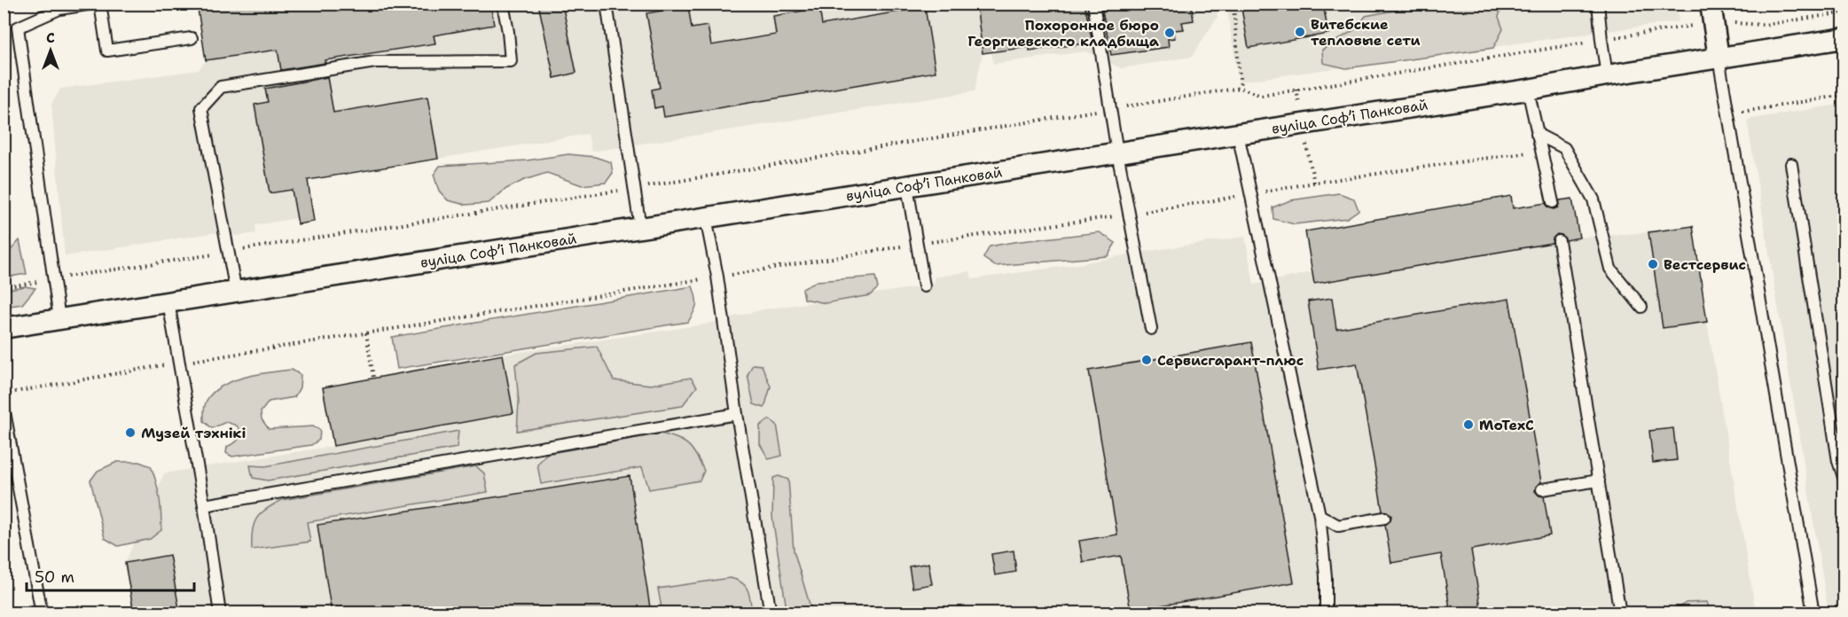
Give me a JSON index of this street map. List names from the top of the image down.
{
  "streets": {
    "street": ["вуліца Софʼі Панковай"]
  },
  "places": [
    "Витебские тепловые сети",
    "Похоронное бюро Георгиевского кладбища",
    "Вестсервис",
    "Сервисгарант-плюс",
    "MoTexC",
    "Музей тэхнікі"
  ],
  "scale_bar": "50 m",
  "north": "top"
}
